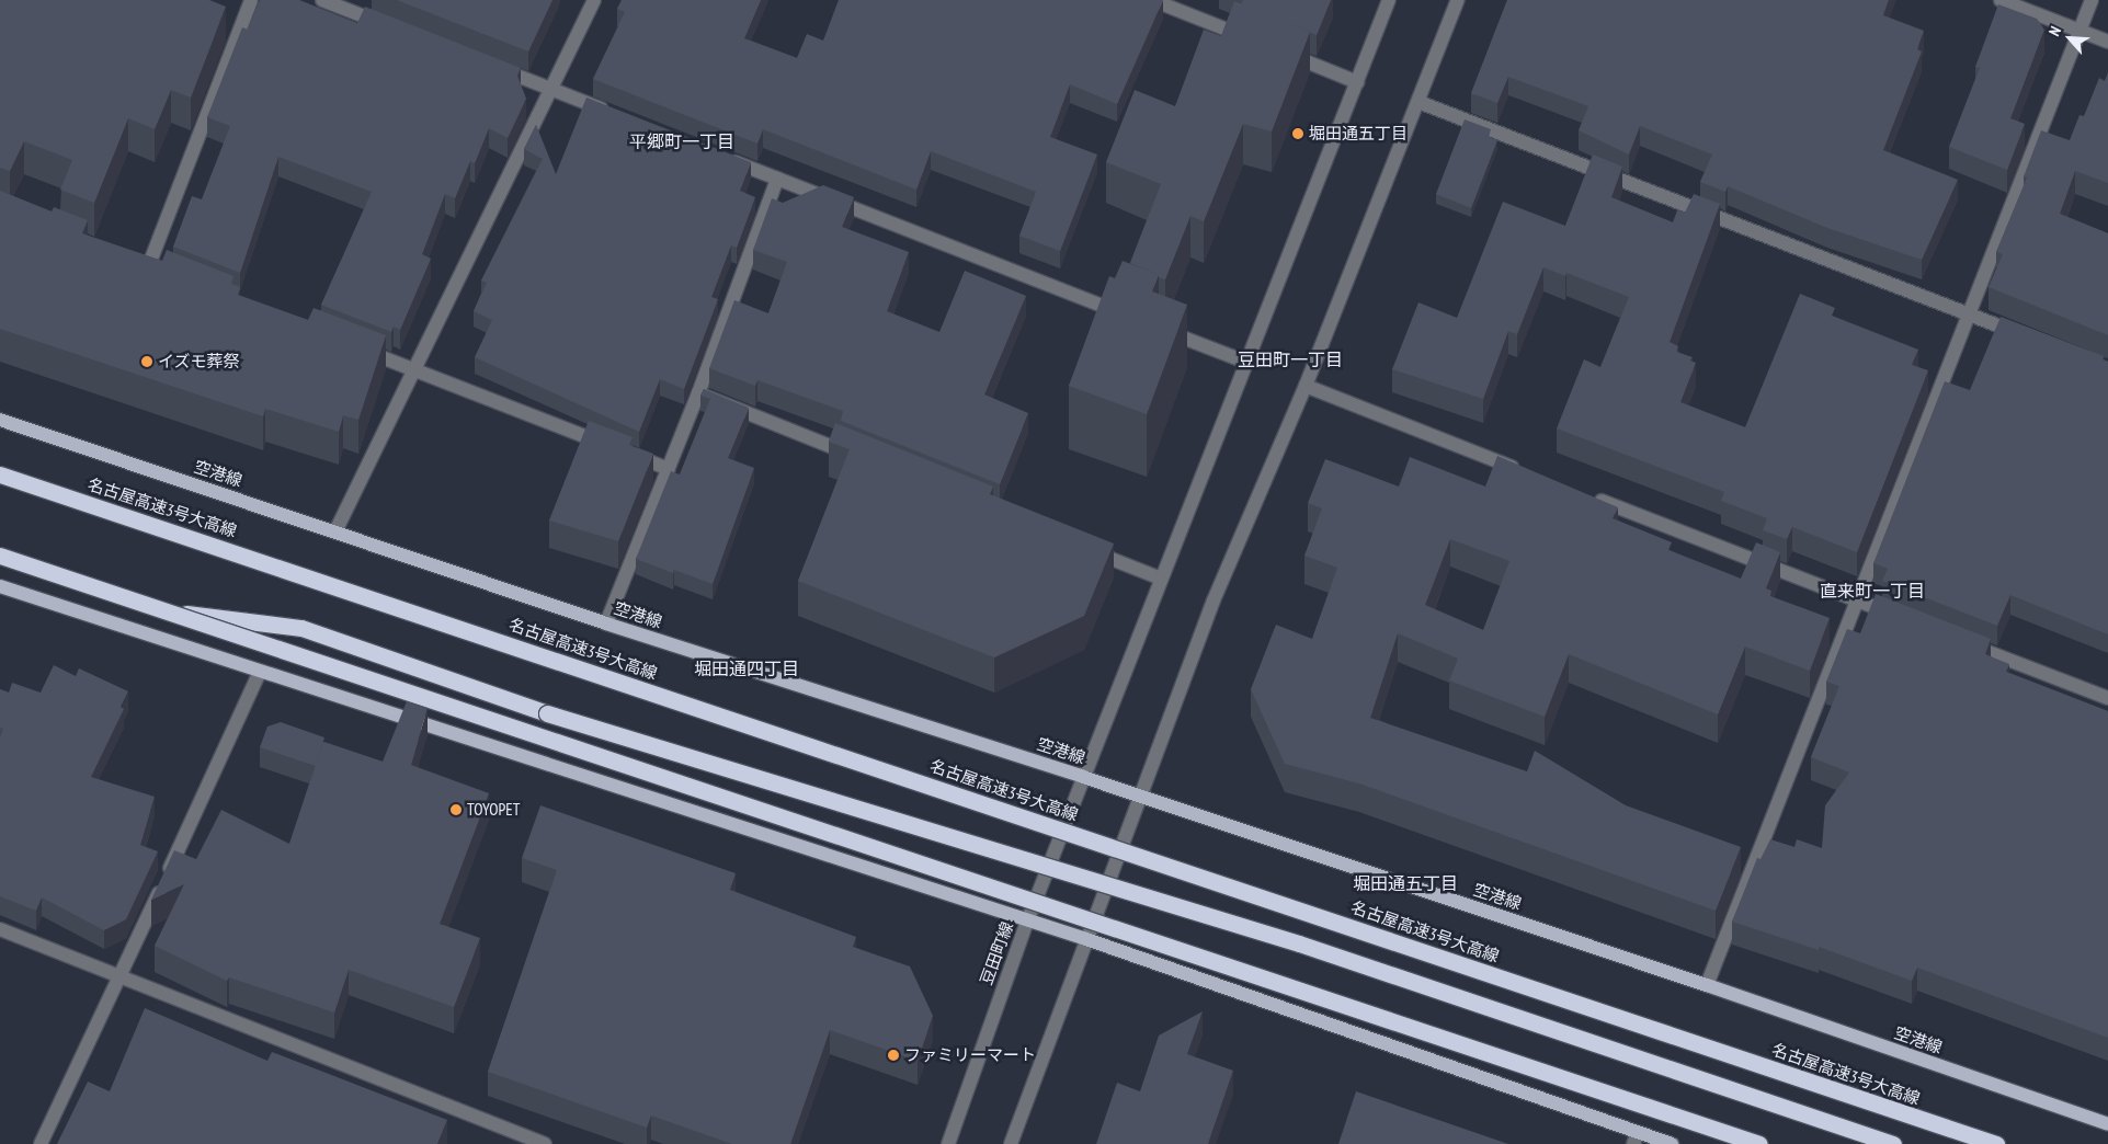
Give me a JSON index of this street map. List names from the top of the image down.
{
  "streets": {
    "highway": ["名古屋高速3号大高線"],
    "main road": ["空港線"],
    "street": ["豆田町線"]
  },
  "crossings": [
    ["空港線", "豆田町線"]
  ],
  "districts": [
    "平郷町一丁目",
    "豆田町一丁目",
    "直来町一丁目",
    "堀田通四丁目",
    "堀田通五丁目"
  ],
  "places": [
    "堀田通五丁目",
    "イズモ葬祭",
    "TOYOPET",
    "ファミリーマート"
  ],
  "north": "top left"
}
